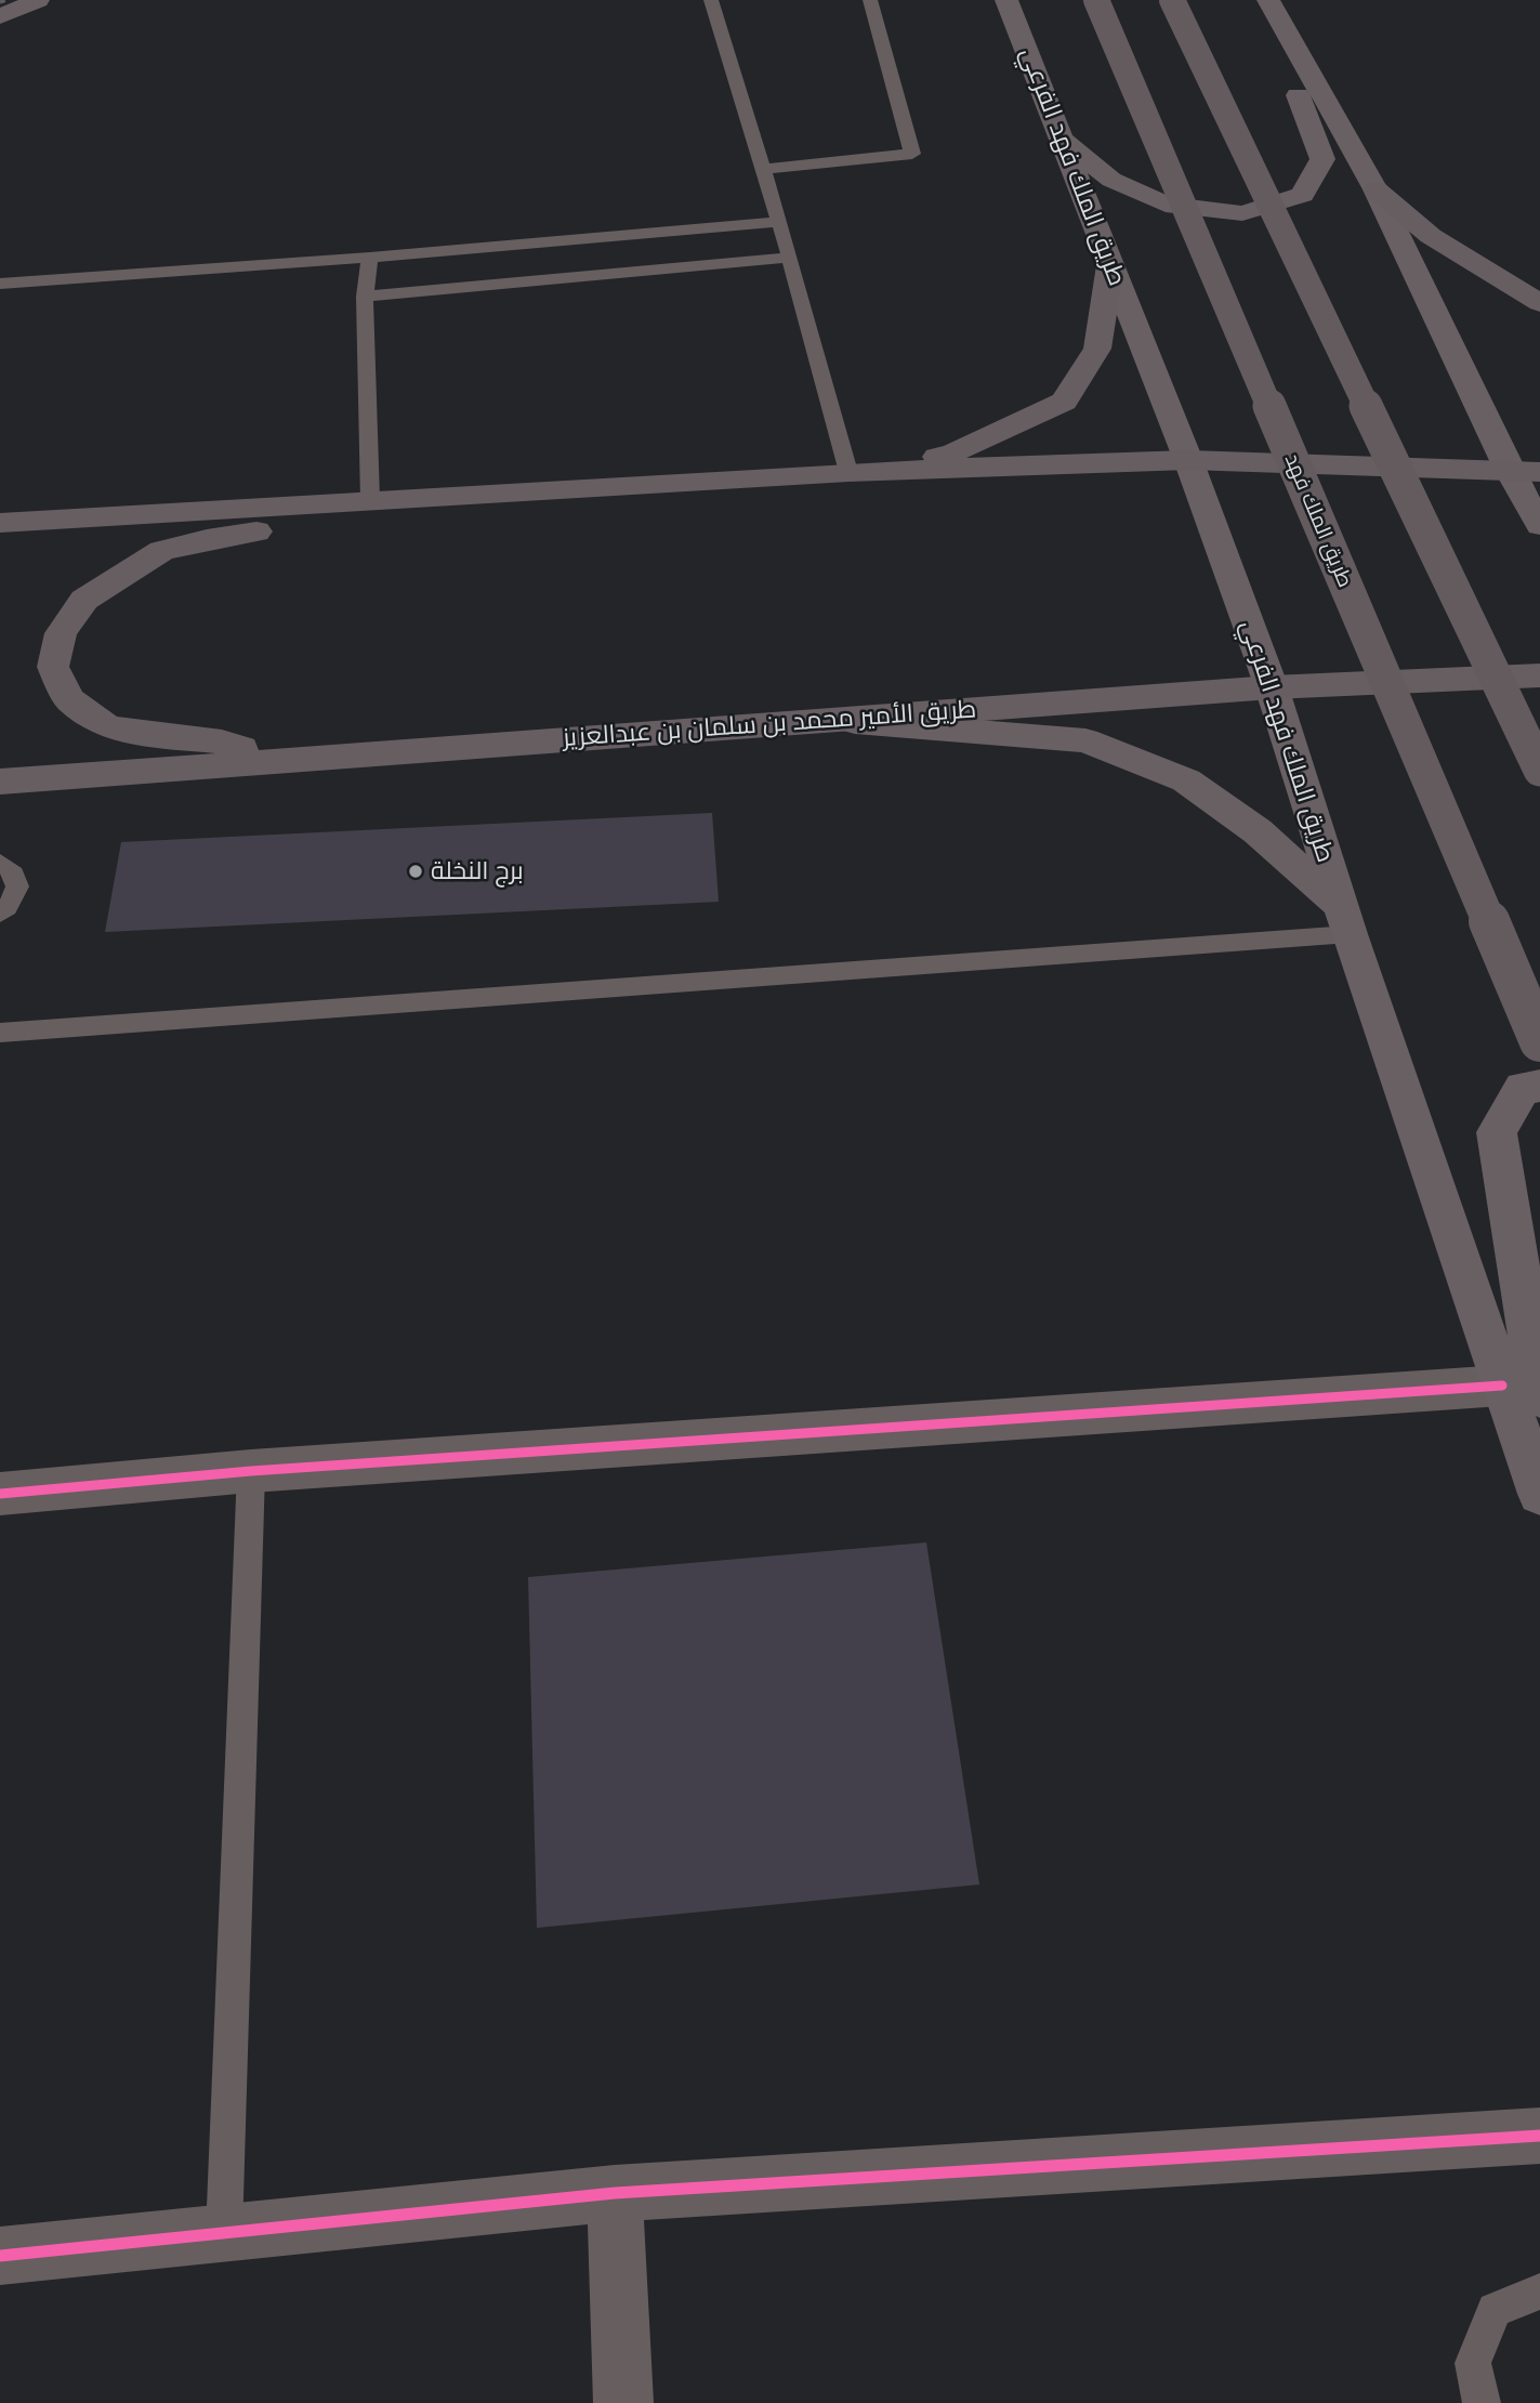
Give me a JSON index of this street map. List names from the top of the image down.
{
  "streets": {
    "highway": ["طريق الملك فهد"],
    "main road": ["طريق الملك فهد الفرعي", "طريق الأمير محمد بن سلمان بن عبدالعزيز"]
  },
  "crossings": [
    ["طريق الملك فهد الفرعي", "طريق الأمير محمد بن سلمان بن عبدالعزيز"]
  ],
  "places": ["برج النخلة"]
}
